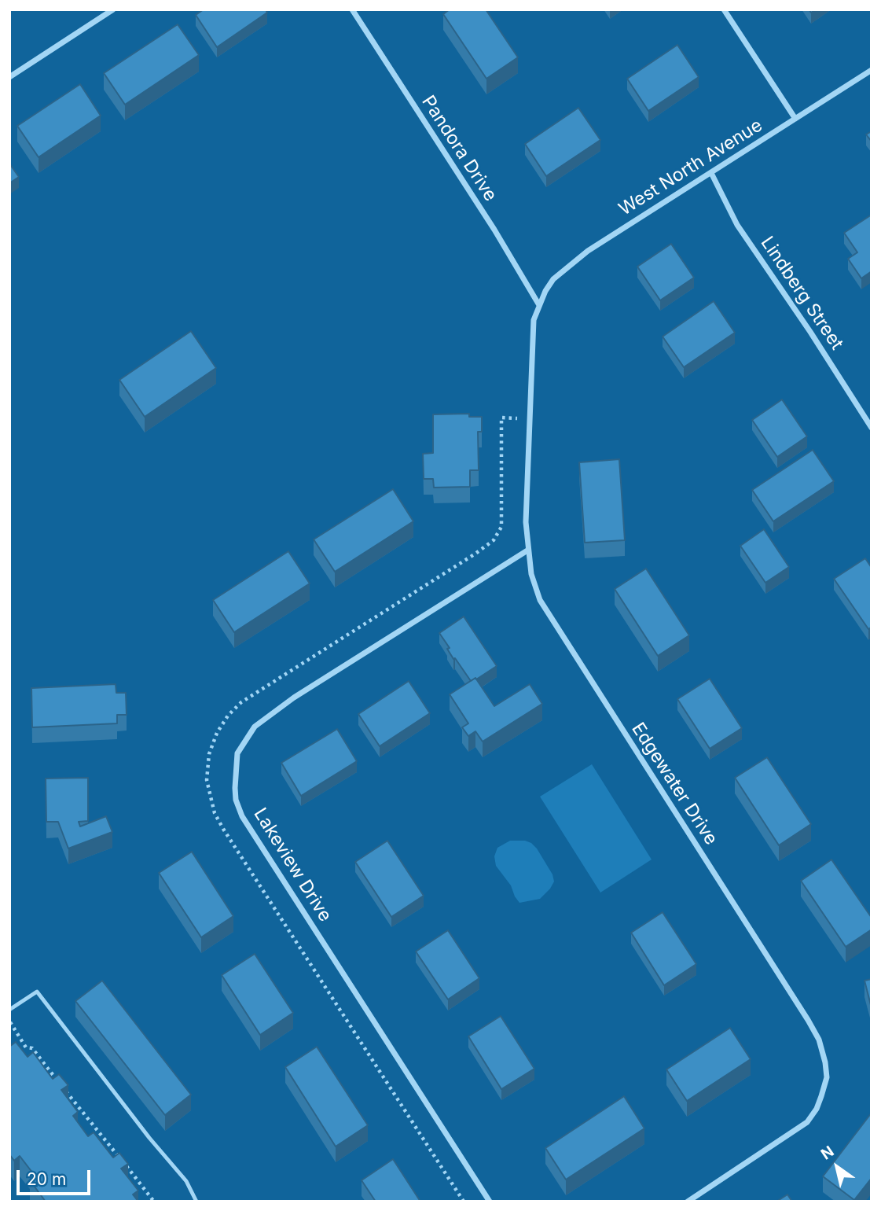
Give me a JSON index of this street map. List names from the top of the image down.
{
  "streets": {
    "street": [
      "Pandora Drive",
      "West North Avenue",
      "Lindberg Street",
      "Edgewater Drive",
      "Lakeview Drive"
    ]
  },
  "crossings": [
    ["Pandora Drive", "West North Avenue"],
    ["Pandora Drive", "Edgewater Drive"],
    ["West North Avenue", "Lindberg Street"],
    ["West North Avenue", "Edgewater Drive"],
    ["Edgewater Drive", "Lakeview Drive"]
  ],
  "scale_bar": "20 m",
  "north": "top left"
}
